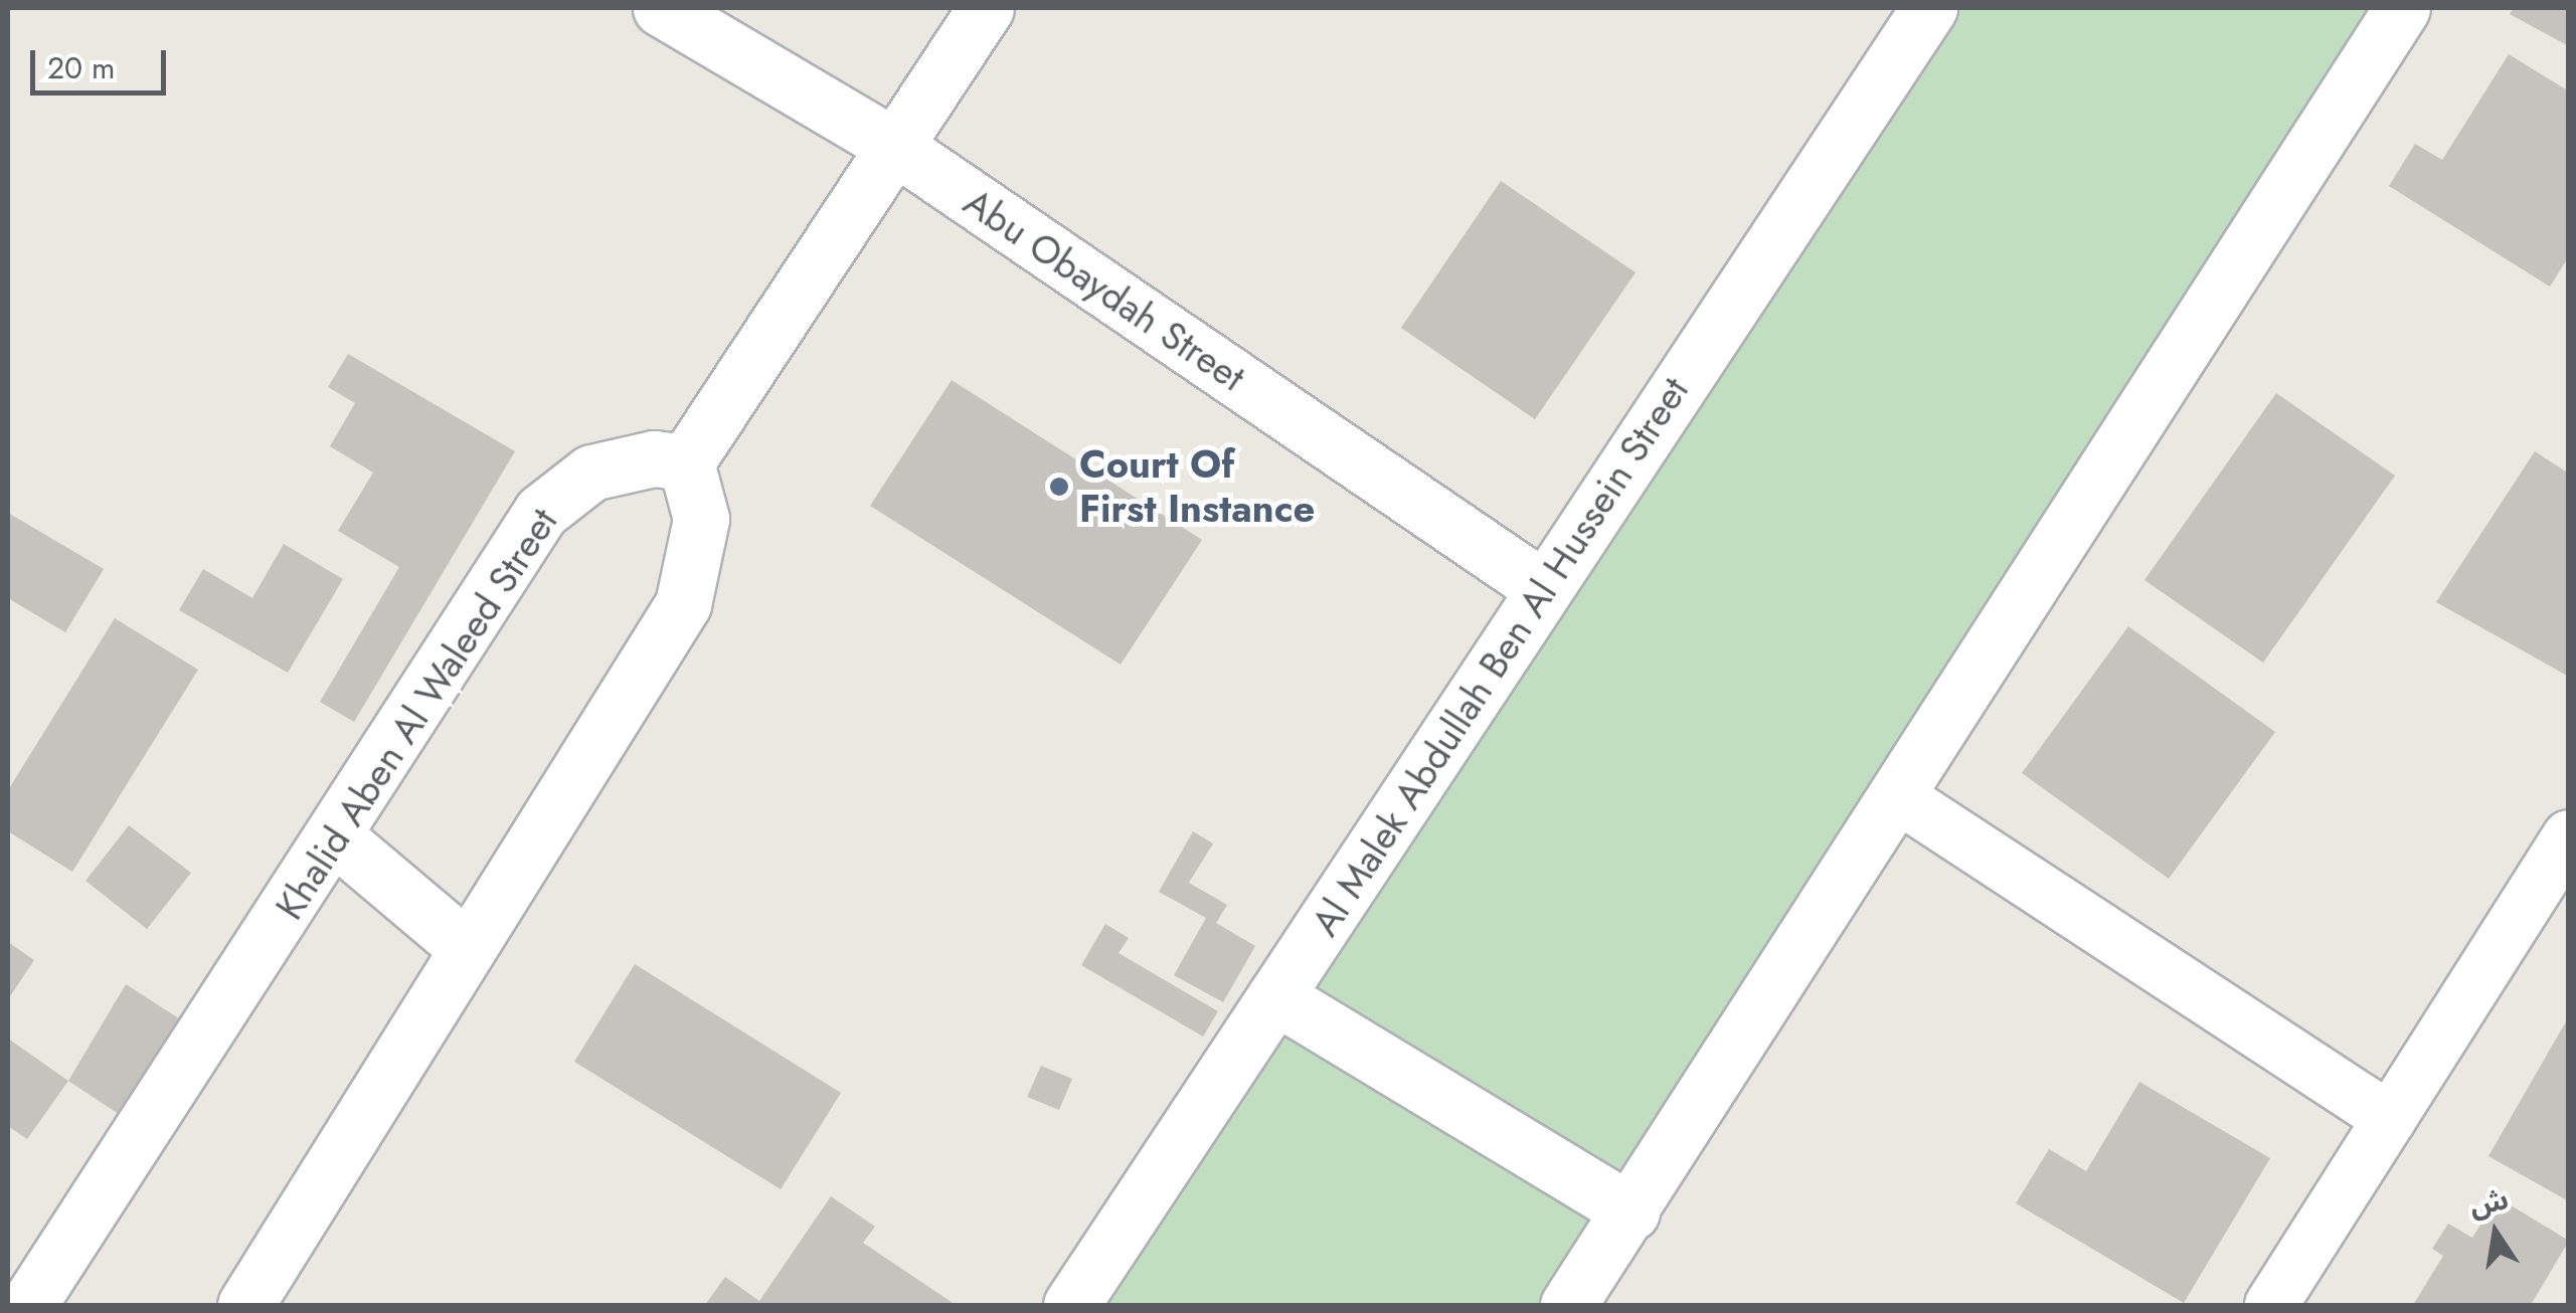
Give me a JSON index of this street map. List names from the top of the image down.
{
  "streets": {
    "street": ["Abu Obaydah Street", "Al Malek Abdullah Ben Al Hussein Street", "Khalid Aben Al Waleed Street"]
  },
  "crossings": [
    ["Abu Obaydah Street", "Al Malek Abdullah Ben Al Hussein Street"]
  ],
  "places": ["Court Of First Instance"],
  "scale_bar": "20 m",
  "north": "top"
}
